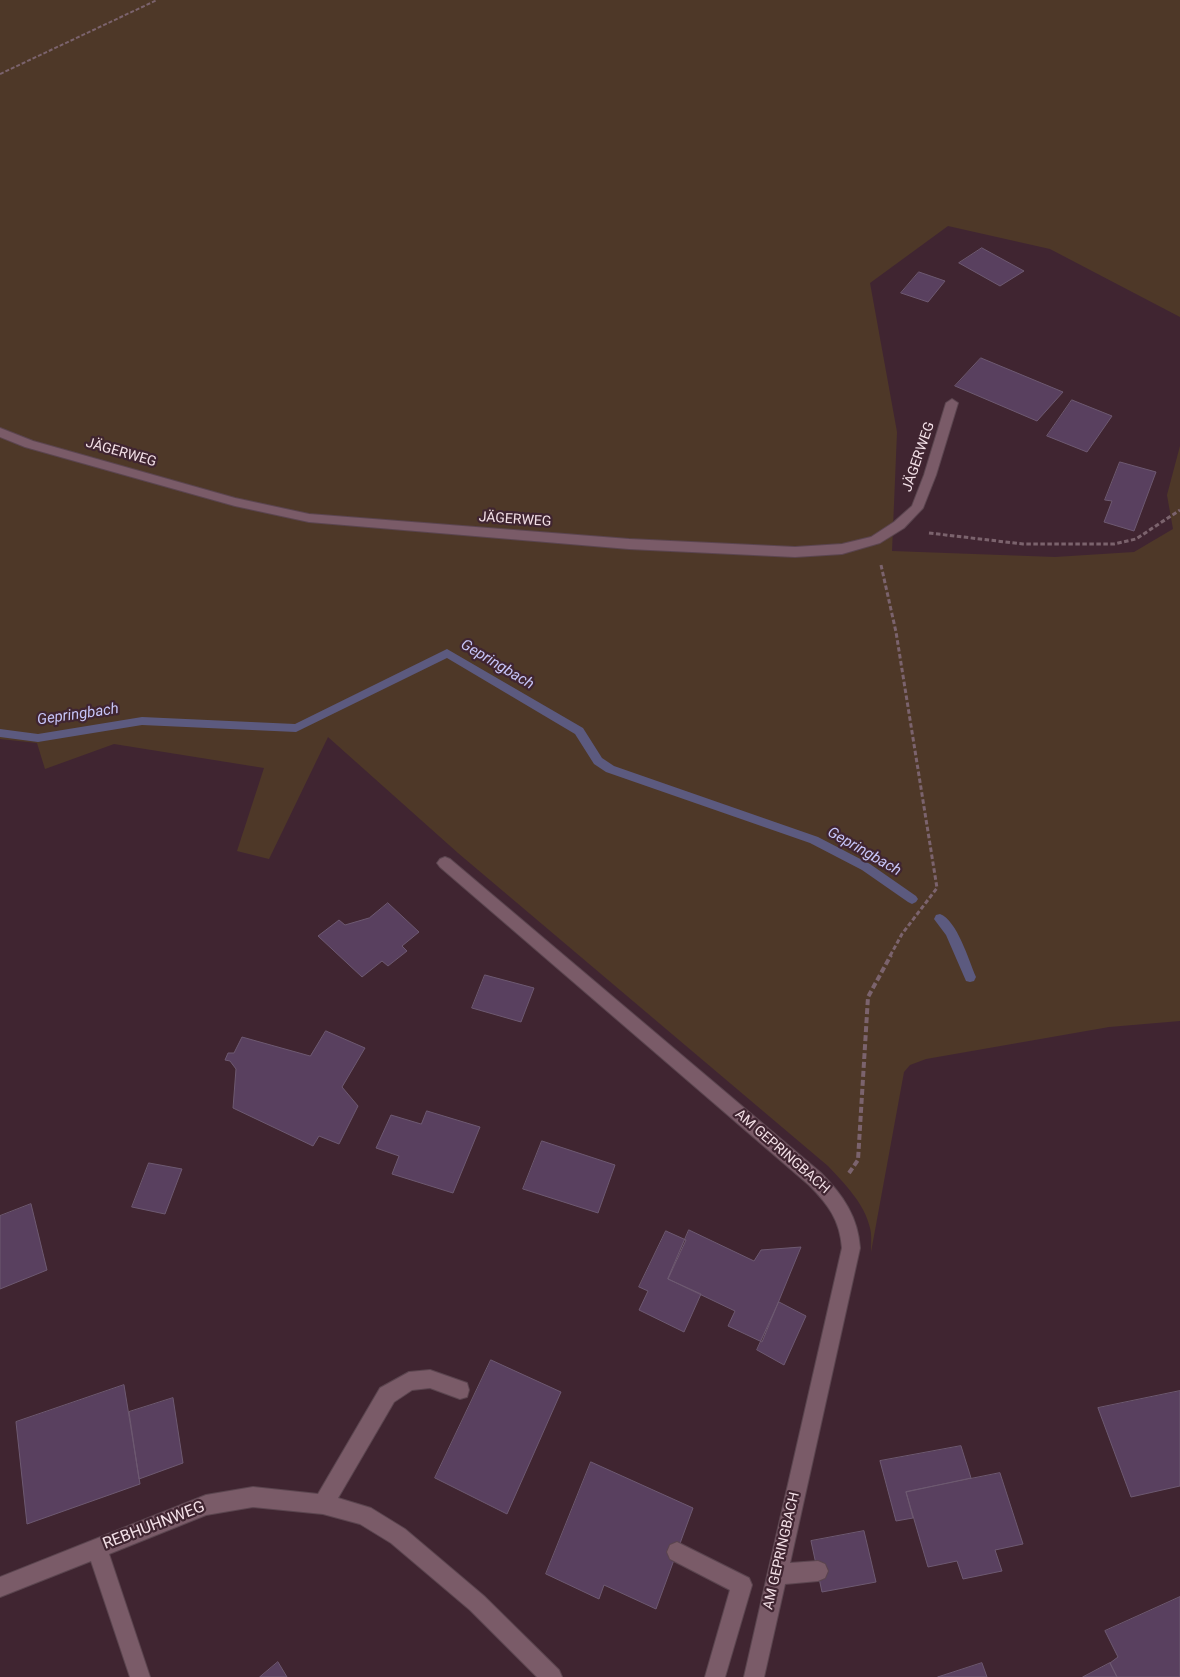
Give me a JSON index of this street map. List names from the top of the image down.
{
  "streets": {
    "street": ["JÄGERWEG", "AM GEPRINGBACH", "REBHUHNWEG"]
  },
  "water": ["Gepringbach"]
}
